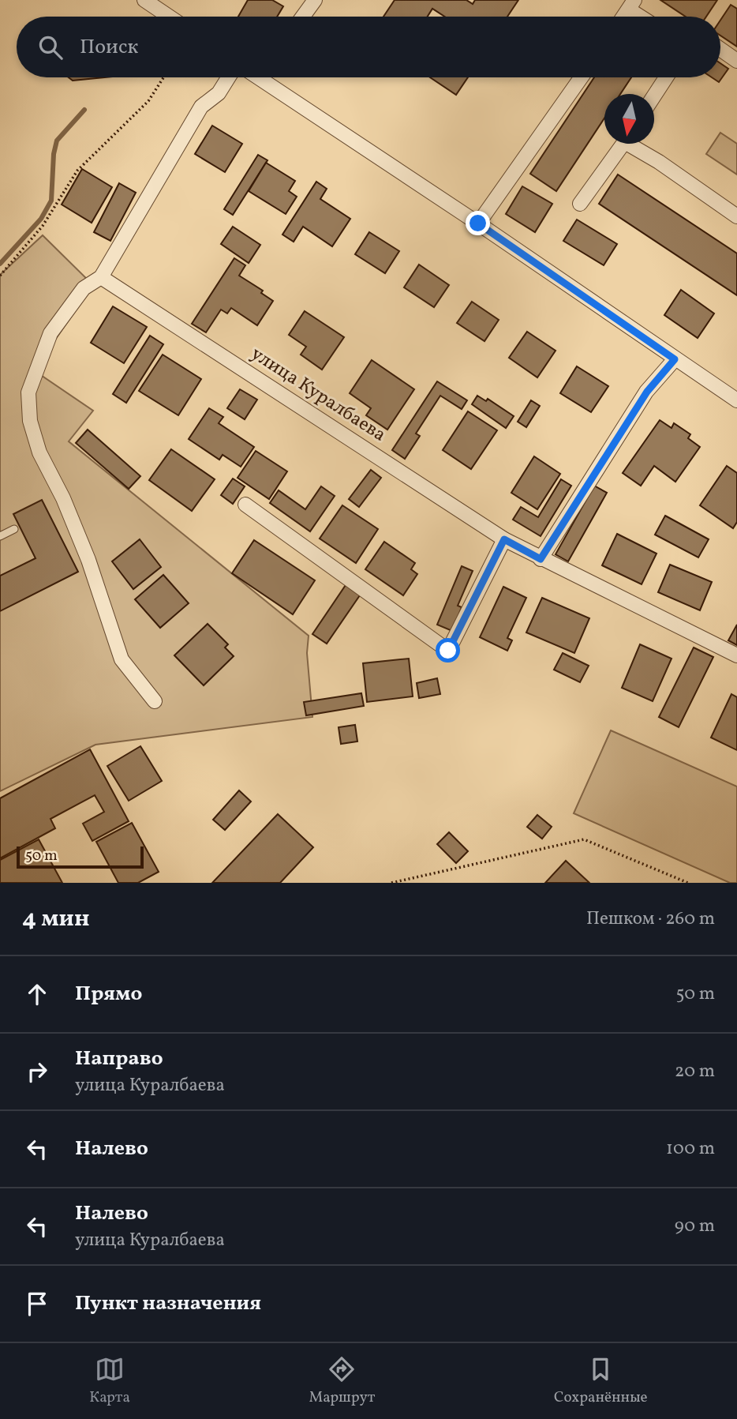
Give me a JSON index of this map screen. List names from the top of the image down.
{
  "streets": {
    "street": ["улица Куралбаева"]
  },
  "scale_bar": "50 m",
  "north": "bottom",
  "page": {
    "search": "Поиск",
    "scale": "50 m",
    "heading": ["4 мин", "Пешком · 260 m"],
    "list": [
      ["Прямо", "50 m"],
      ["Направо", "улица Куралбаева", "20 m"],
      ["Налево", "100 m"],
      ["Налево", "улица Куралбаева", "90 m"],
      "Пункт назначения"
    ],
    "nav": ["Карта", "Маршрут", "Сохранённые"]
  }
}
